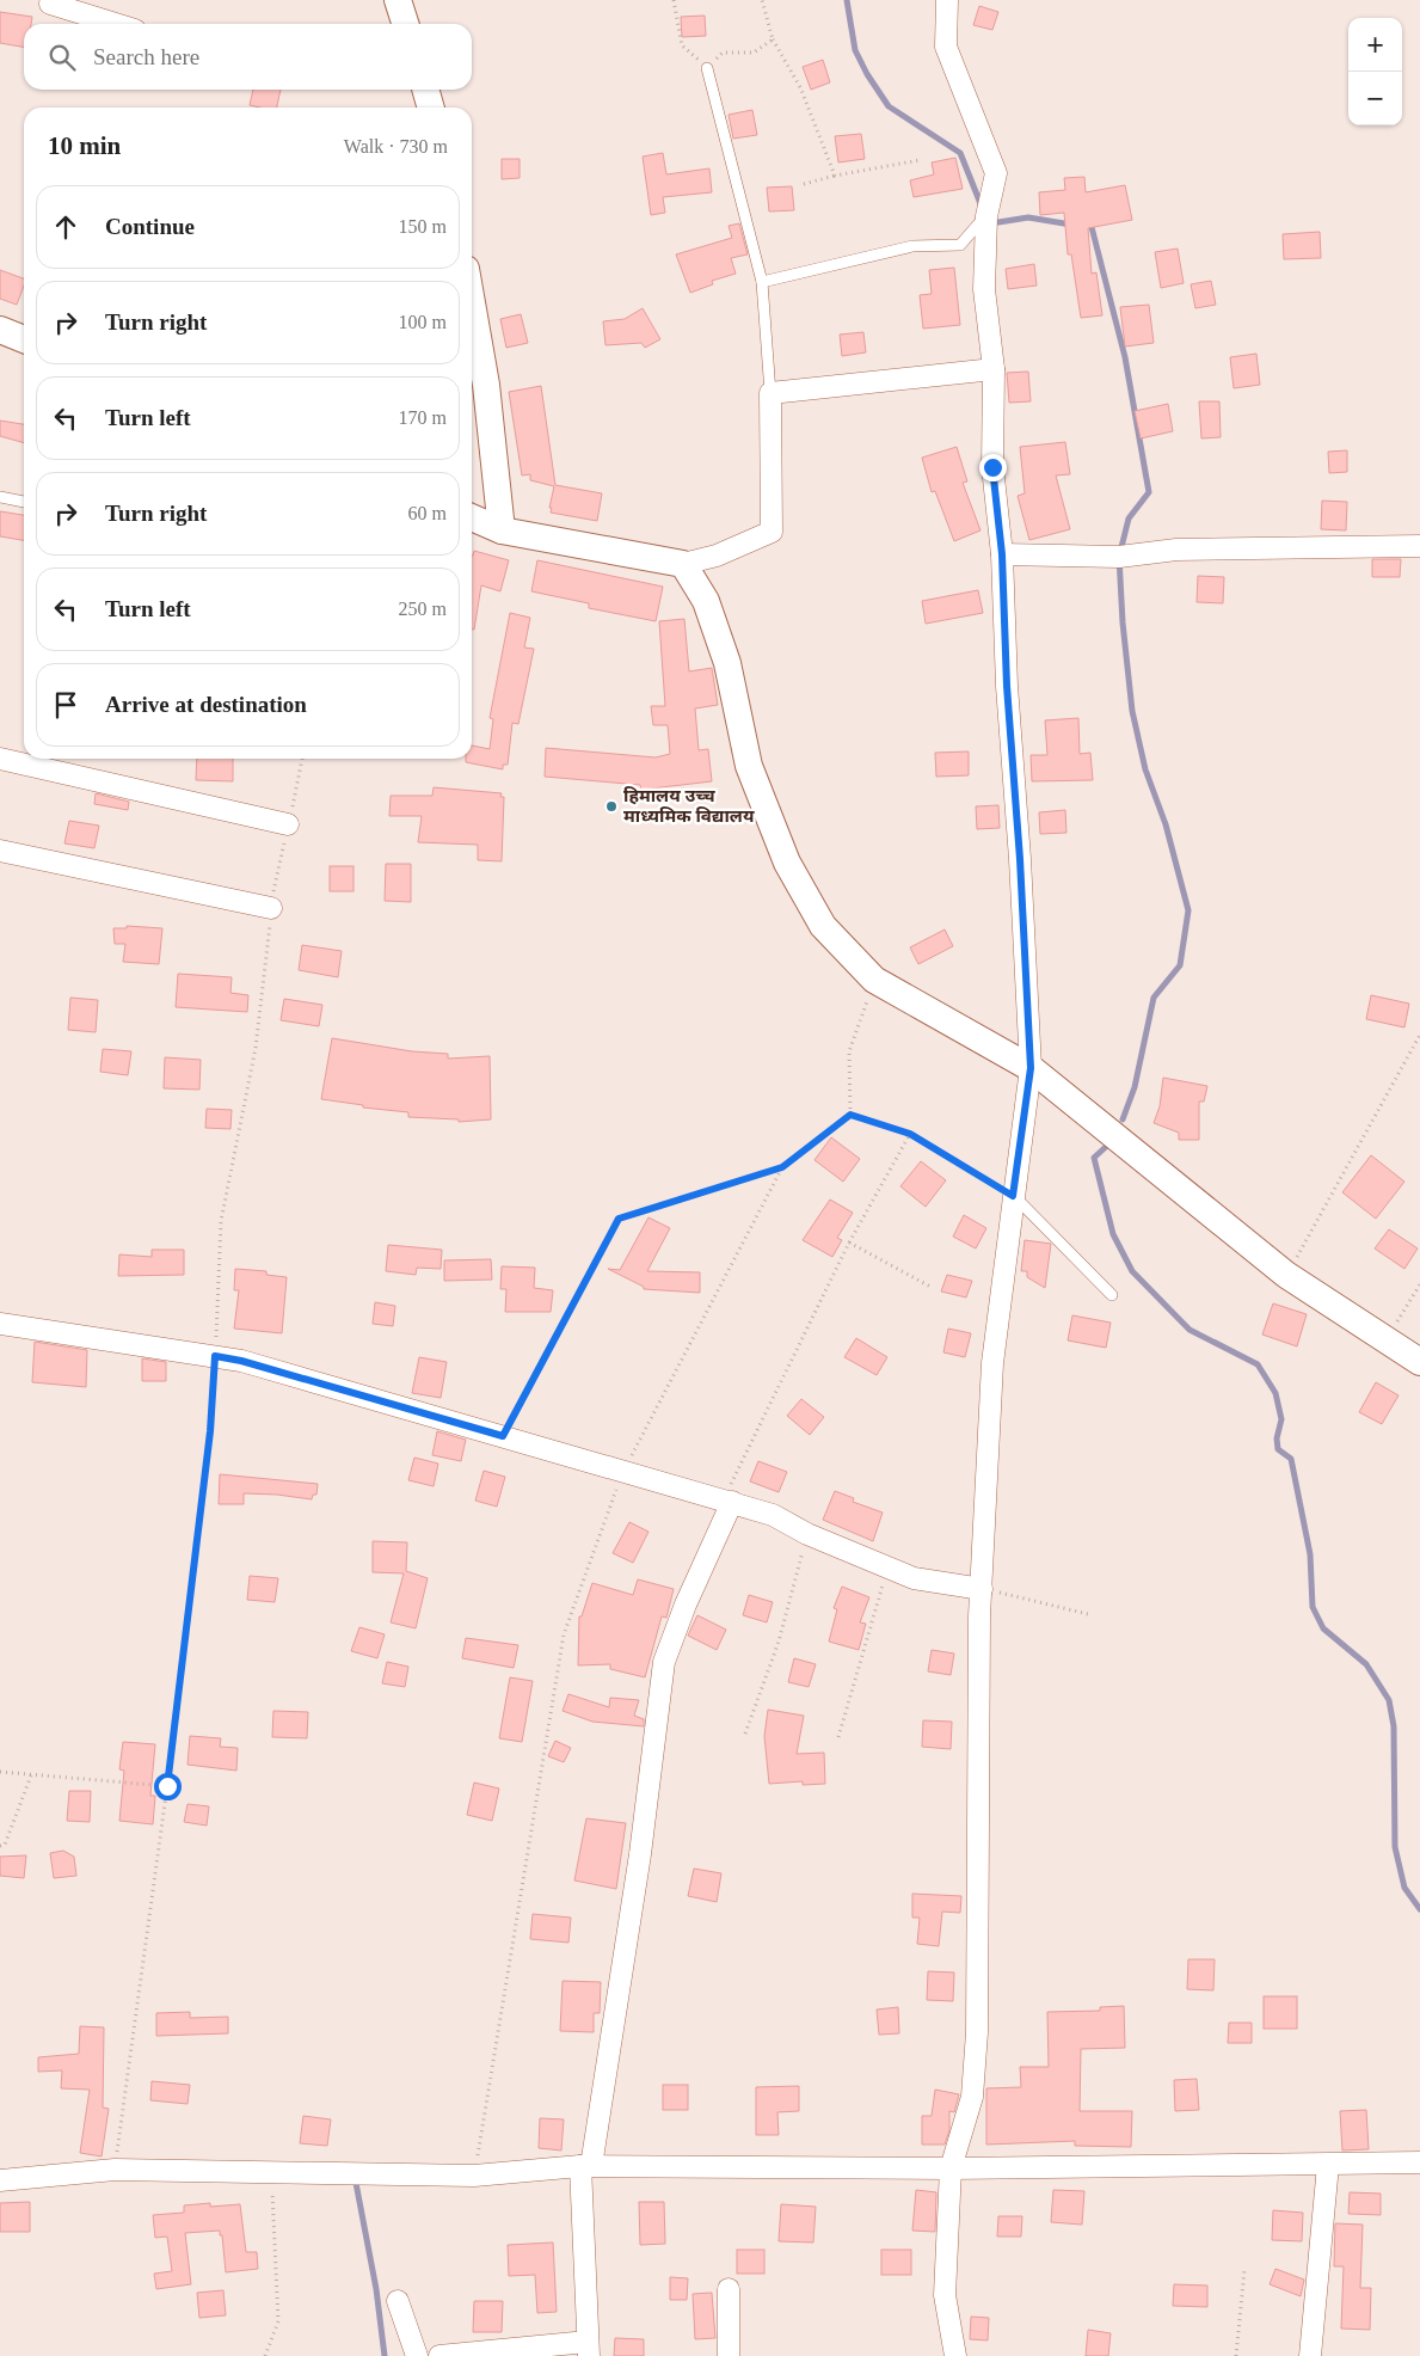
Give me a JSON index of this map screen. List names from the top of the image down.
{
  "places": ["हिमालय उच्च माध्यमिक विद्यालय"],
  "page": {
    "map_buttons": ["+", "−"],
    "search": "Search here",
    "heading": ["10 min", "Walk · 730 m"],
    "list": [
      ["Continue", "150 m"],
      ["Turn right", "100 m"],
      ["Turn left", "170 m"],
      ["Turn right", "60 m"],
      ["Turn left", "250 m"],
      "Arrive at destination"
    ]
  }
}
